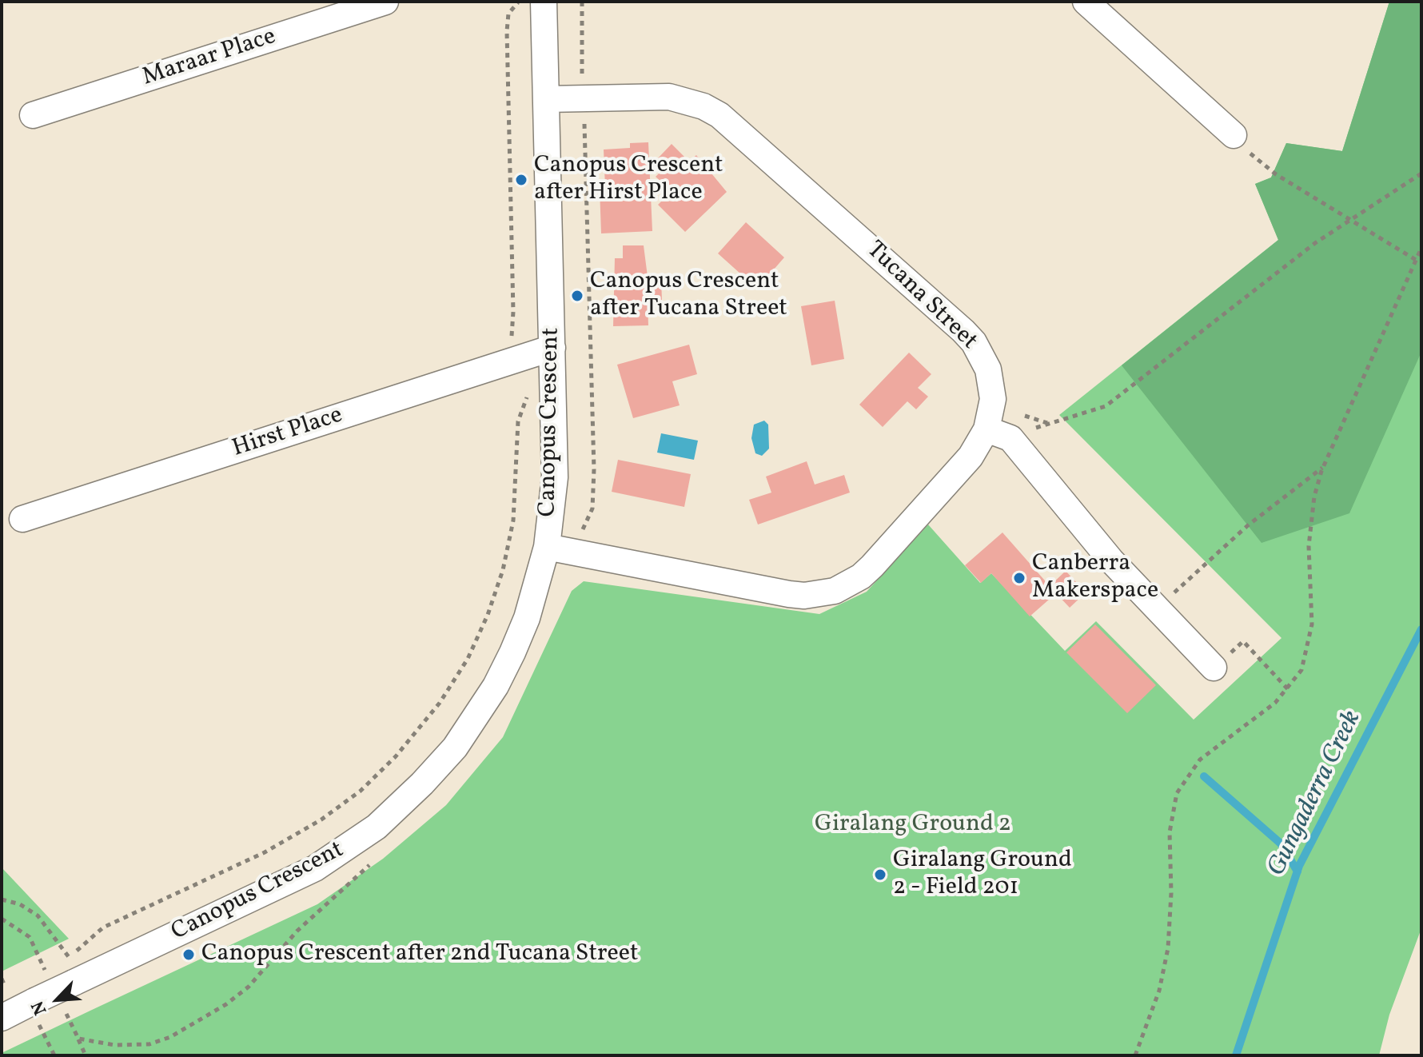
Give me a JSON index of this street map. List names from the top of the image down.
{
  "streets": {
    "street": [
      "Maraar Place",
      "Tucana Street",
      "Canopus Crescent",
      "Hirst Place"
    ]
  },
  "crossings": [
    ["Tucana Street", "Canopus Crescent"],
    ["Canopus Crescent", "Hirst Place"]
  ],
  "water": ["Gungaderra Creek"],
  "parks": ["Giralang Ground 2"],
  "places": [
    "Canopus Crescent after Hirst Place",
    "Canopus Crescent after Tucana Street",
    "Canberra Makerspace",
    "Giralang Ground 2 - Field 201",
    "Canopus Crescent after 2nd Tucana Street"
  ],
  "north": "bottom left"
}
